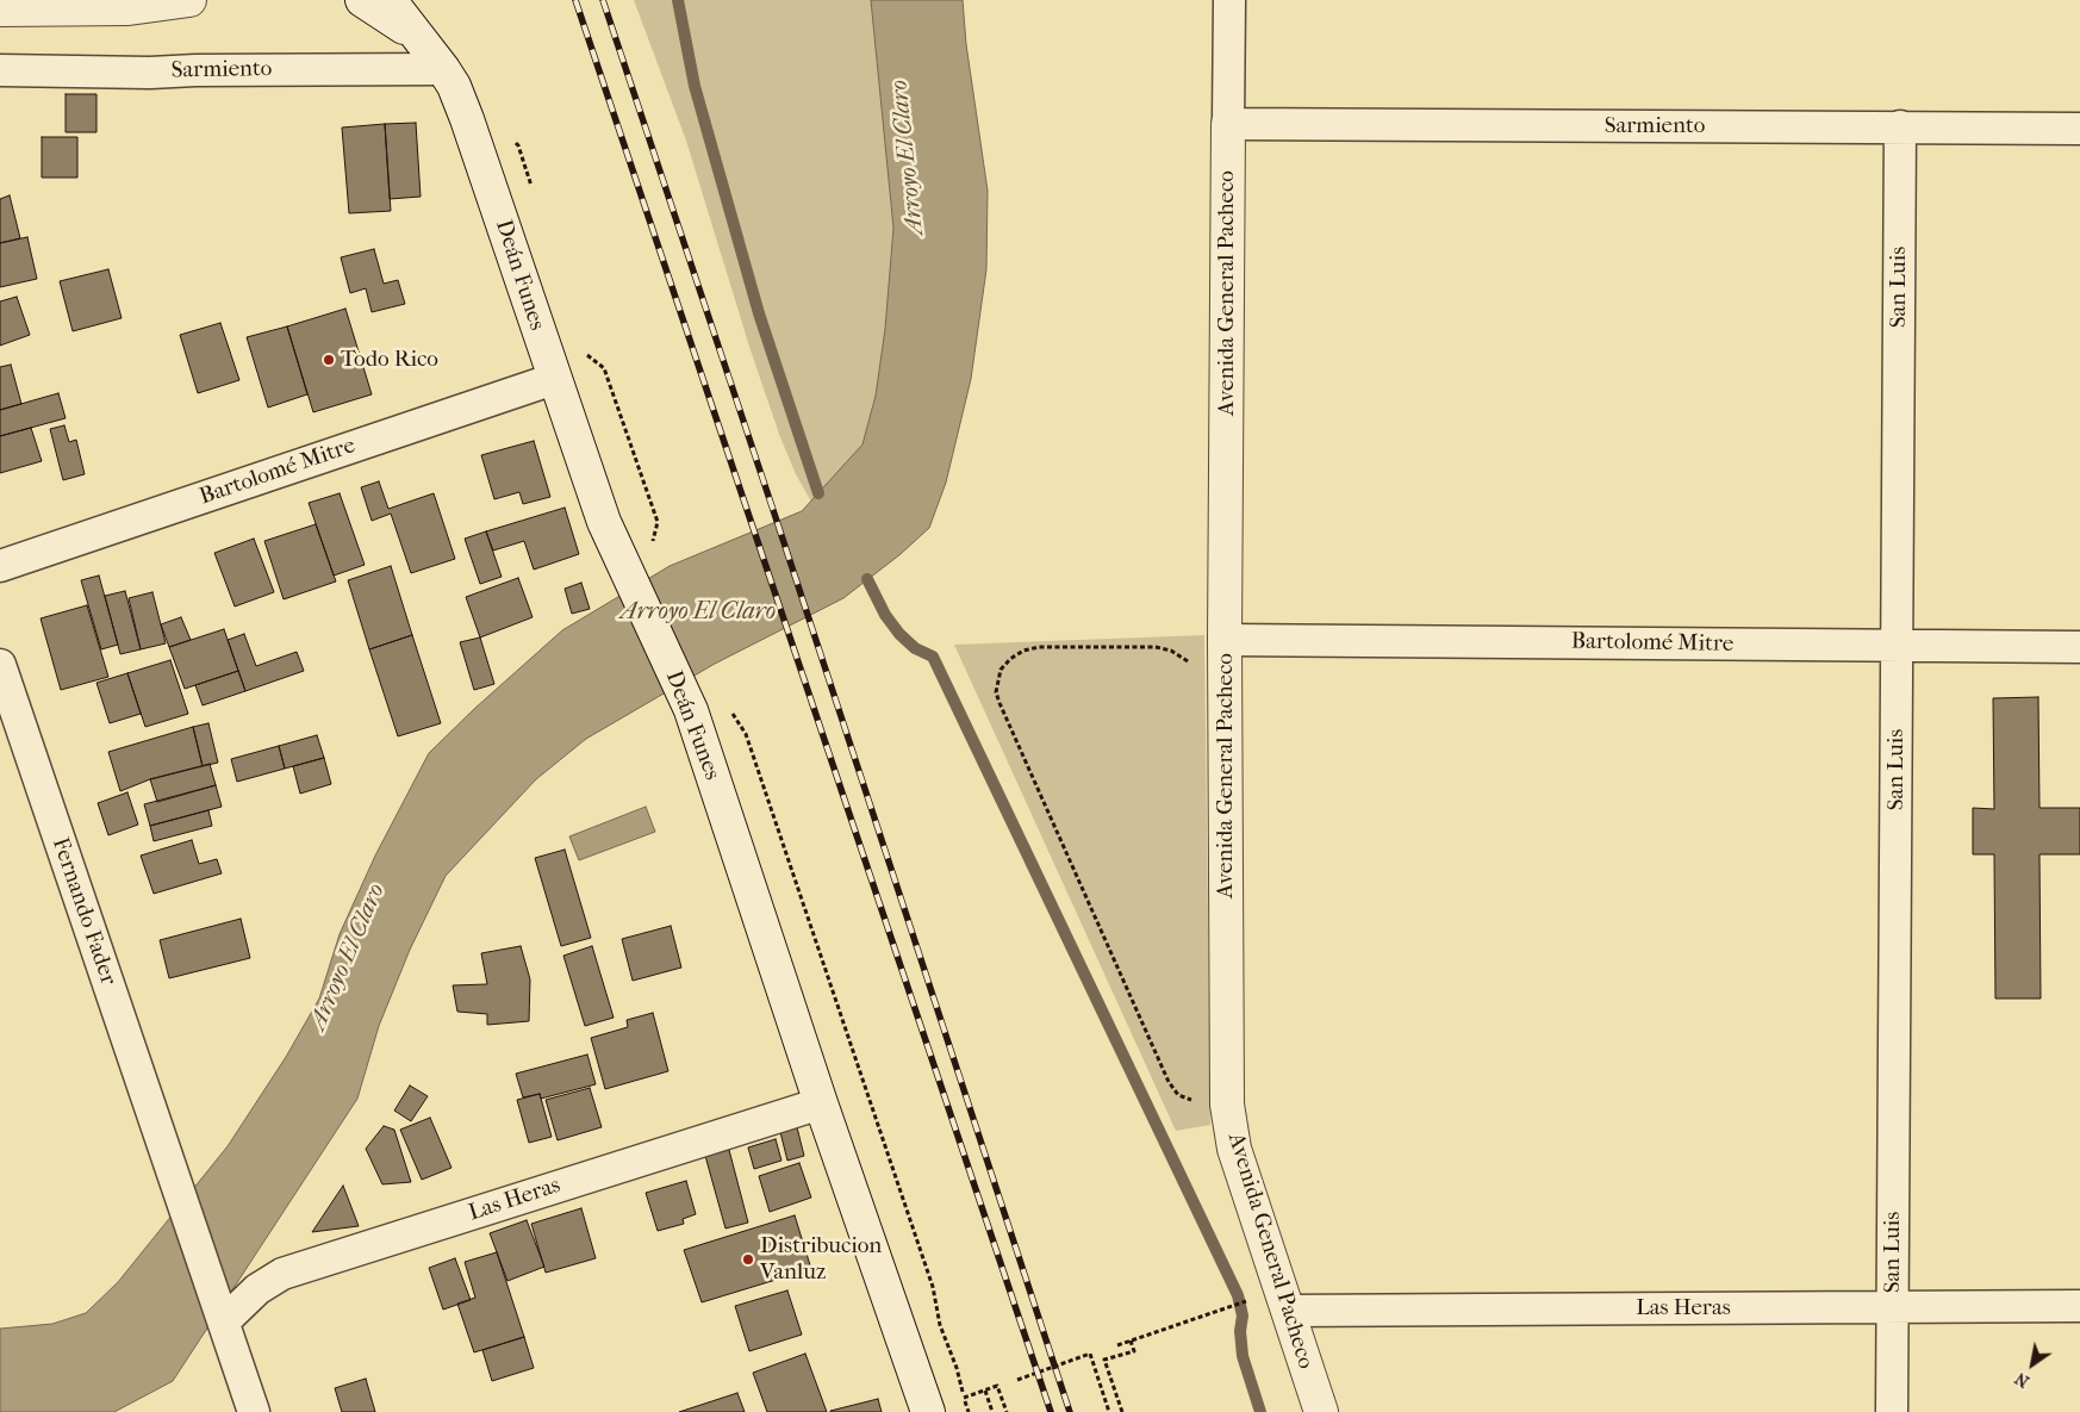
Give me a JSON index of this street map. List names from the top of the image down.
{
  "streets": {
    "main road": ["Deán Funes", "Avenida General Pacheco"],
    "street": [
      "Sarmiento",
      "San Luis",
      "Bartolomé Mitre",
      "Fernando Fader",
      "Las Heras"
    ]
  },
  "crossings": [
    ["Sarmiento", "Deán Funes"],
    ["Sarmiento", "San Luis"],
    ["Sarmiento", "Avenida General Pacheco"],
    ["Deán Funes", "Bartolomé Mitre"],
    ["Deán Funes", "Las Heras"],
    ["San Luis", "Bartolomé Mitre"],
    ["San Luis", "Las Heras"],
    ["Avenida General Pacheco", "Bartolomé Mitre"],
    ["Avenida General Pacheco", "Las Heras"],
    ["Fernando Fader", "Las Heras"]
  ],
  "water": ["Arroyo El Claro"],
  "places": ["Todo Rico", "Distribucion Vanluz"],
  "north": "bottom left"
}
